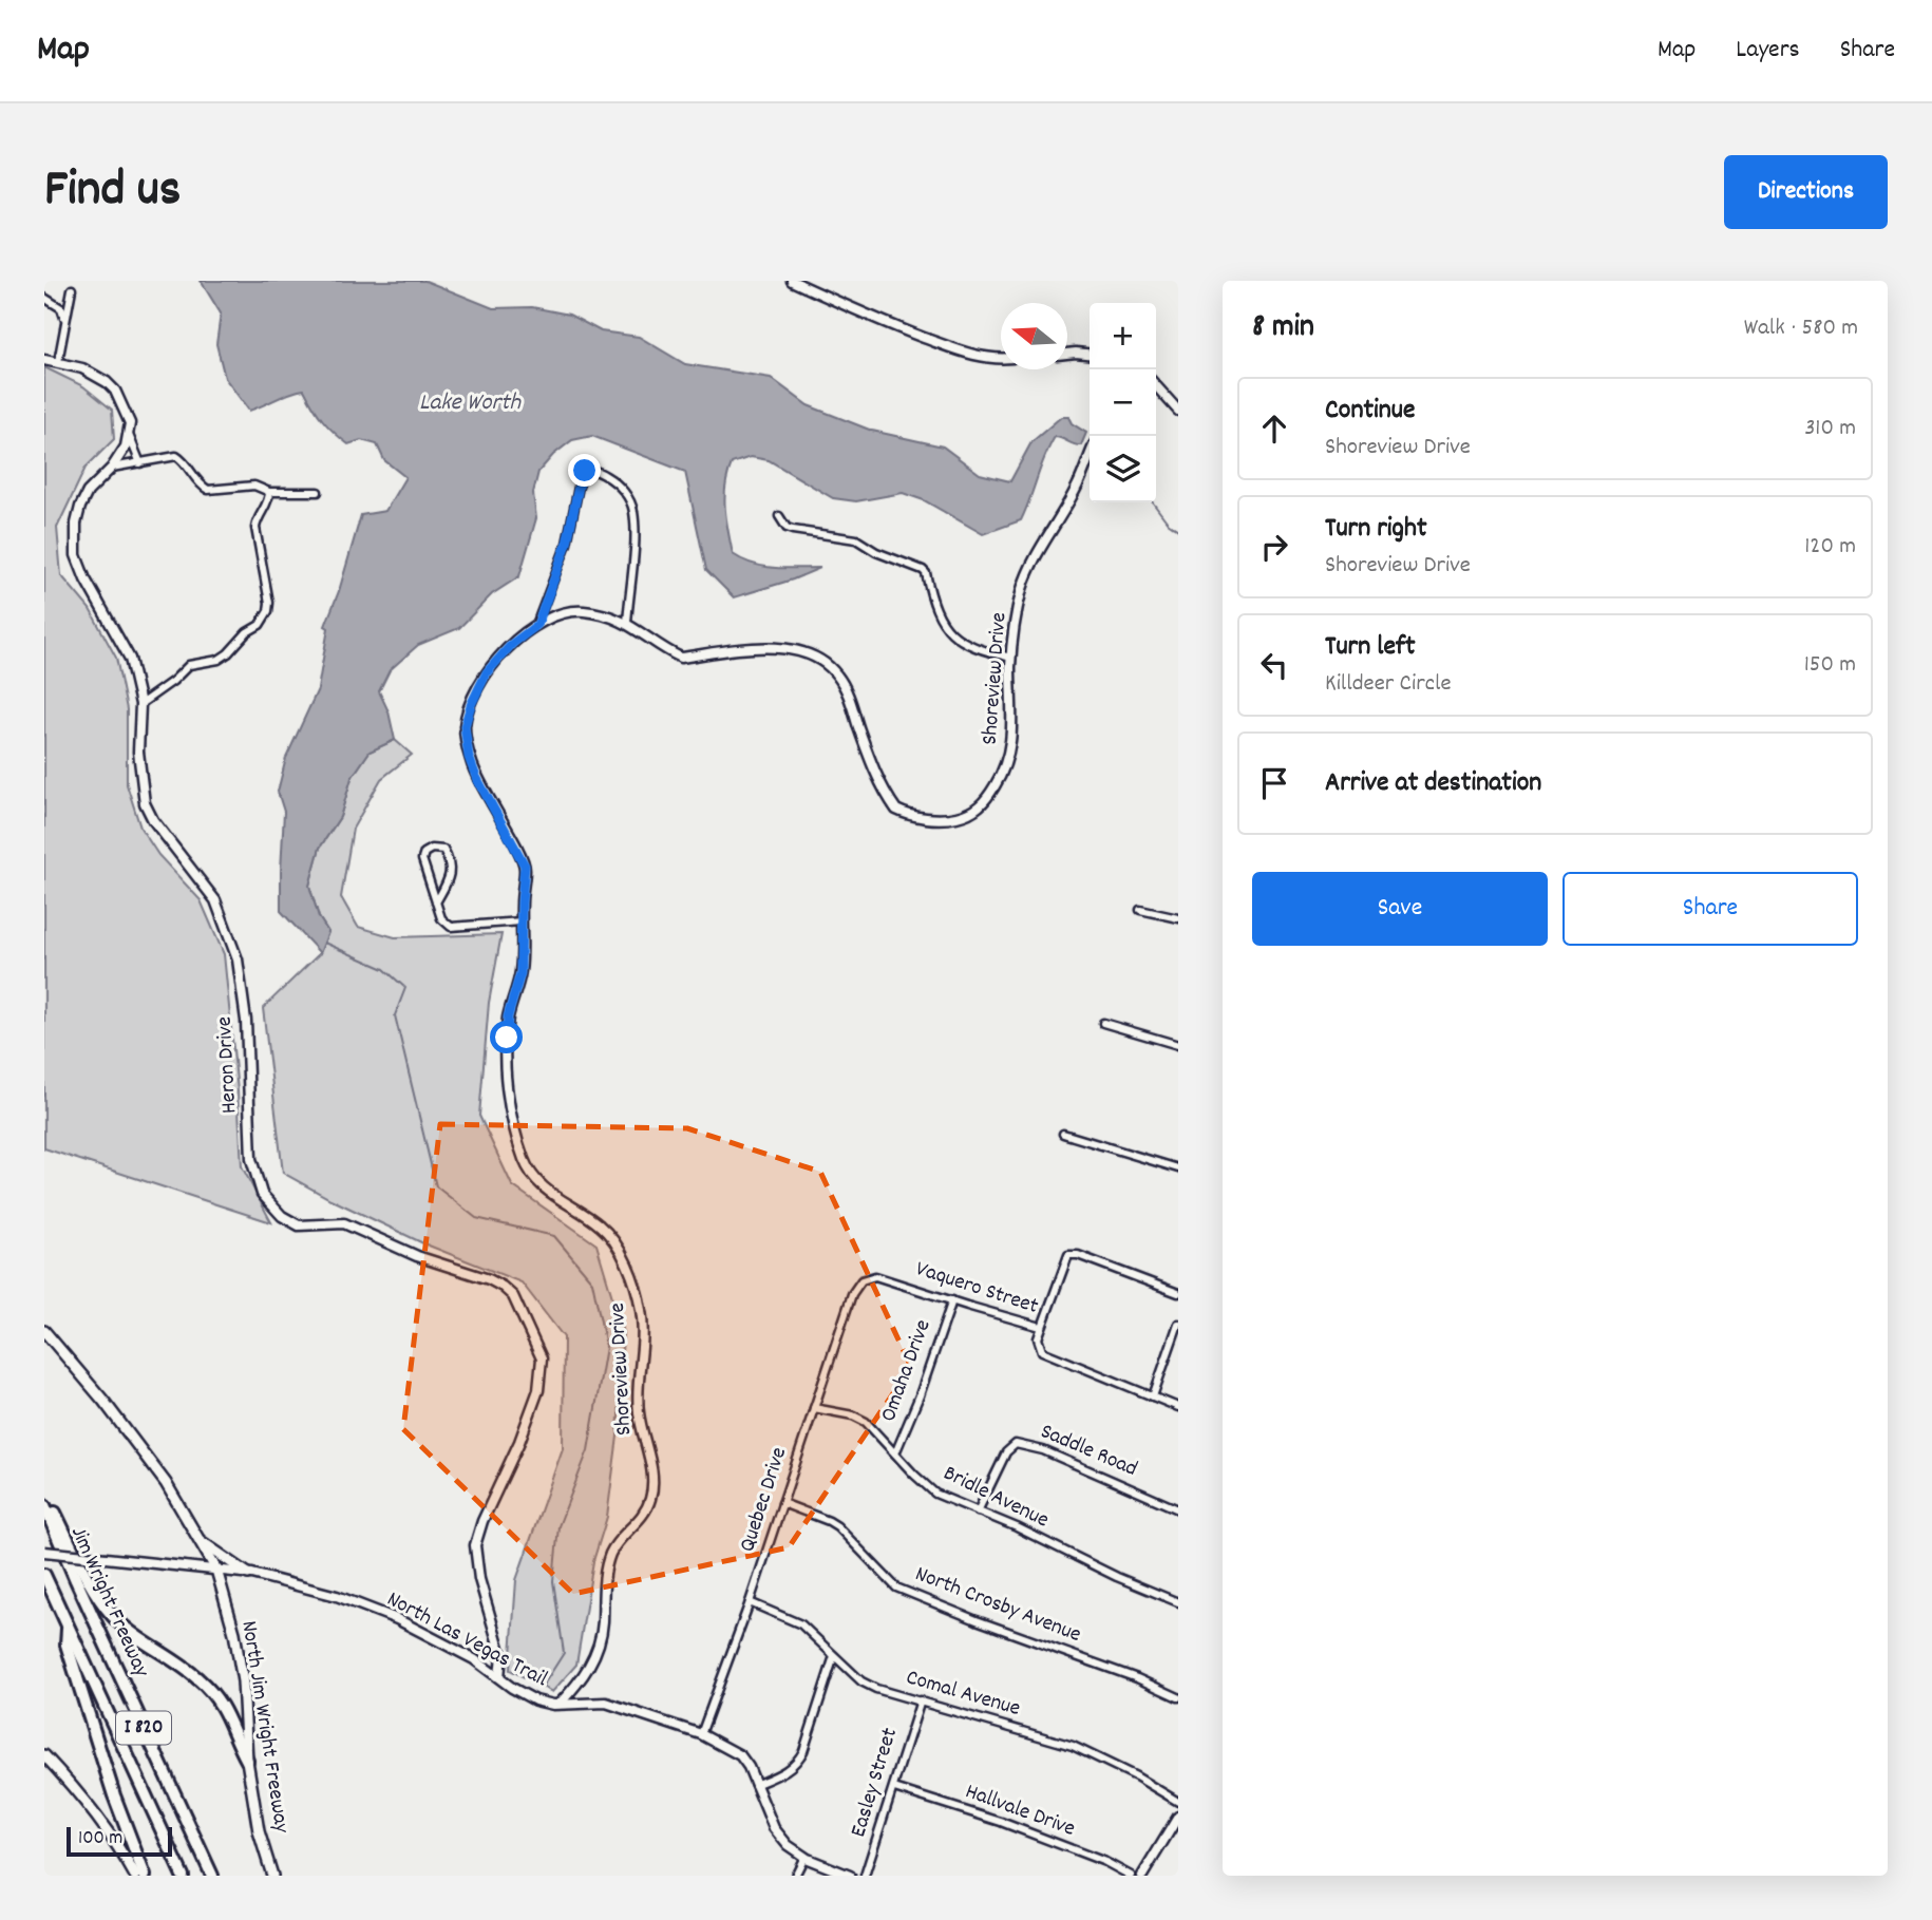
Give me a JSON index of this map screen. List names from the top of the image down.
{
  "streets": {
    "highway": ["Jim Wright Freeway", "I 820"],
    "main road": ["North Jim Wright Freeway"],
    "street": [
      "Shoreview Drive",
      "Heron Drive",
      "Vaquero Street",
      "Omaha Drive",
      "Saddle Road",
      "Bridle Avenue",
      "Quebec Drive",
      "North Crosby Avenue",
      "North Las Vegas Trail",
      "Comal Avenue",
      "Easley Street",
      "Hallvale Drive"
    ]
  },
  "crossings": [
    ["Shoreview Drive", "North Las Vegas Trail"],
    ["Heron Drive", "North Las Vegas Trail"],
    ["Vaquero Street", "Omaha Drive"],
    ["Vaquero Street", "Quebec Drive"],
    ["Omaha Drive", "Bridle Avenue"],
    ["Saddle Road", "Bridle Avenue"],
    ["Bridle Avenue", "Quebec Drive"],
    ["Quebec Drive", "North Crosby Avenue"],
    ["Quebec Drive", "North Las Vegas Trail"],
    ["Quebec Drive", "Comal Avenue"],
    ["North Las Vegas Trail", "North Jim Wright Freeway"],
    ["Comal Avenue", "Easley Street"],
    ["Easley Street", "Hallvale Drive"]
  ],
  "water": ["Lake Worth"],
  "scale_bar": "100 m",
  "north": "left",
  "page": {
    "header": "Map",
    "nav": ["Map", "Layers", "Share"],
    "title": "Find us",
    "buttons": [
      "Directions",
      ["Save", "Share"]
    ],
    "heading": ["8 min", "Walk · 580 m"],
    "map_buttons": ["+", "−"],
    "list": [
      ["Continue", "Shoreview Drive", "310 m"],
      ["Turn right", "Shoreview Drive", "120 m"],
      ["Turn left", "Killdeer Circle", "150 m"],
      "Arrive at destination"
    ],
    "scale": "100 m"
  }
}
